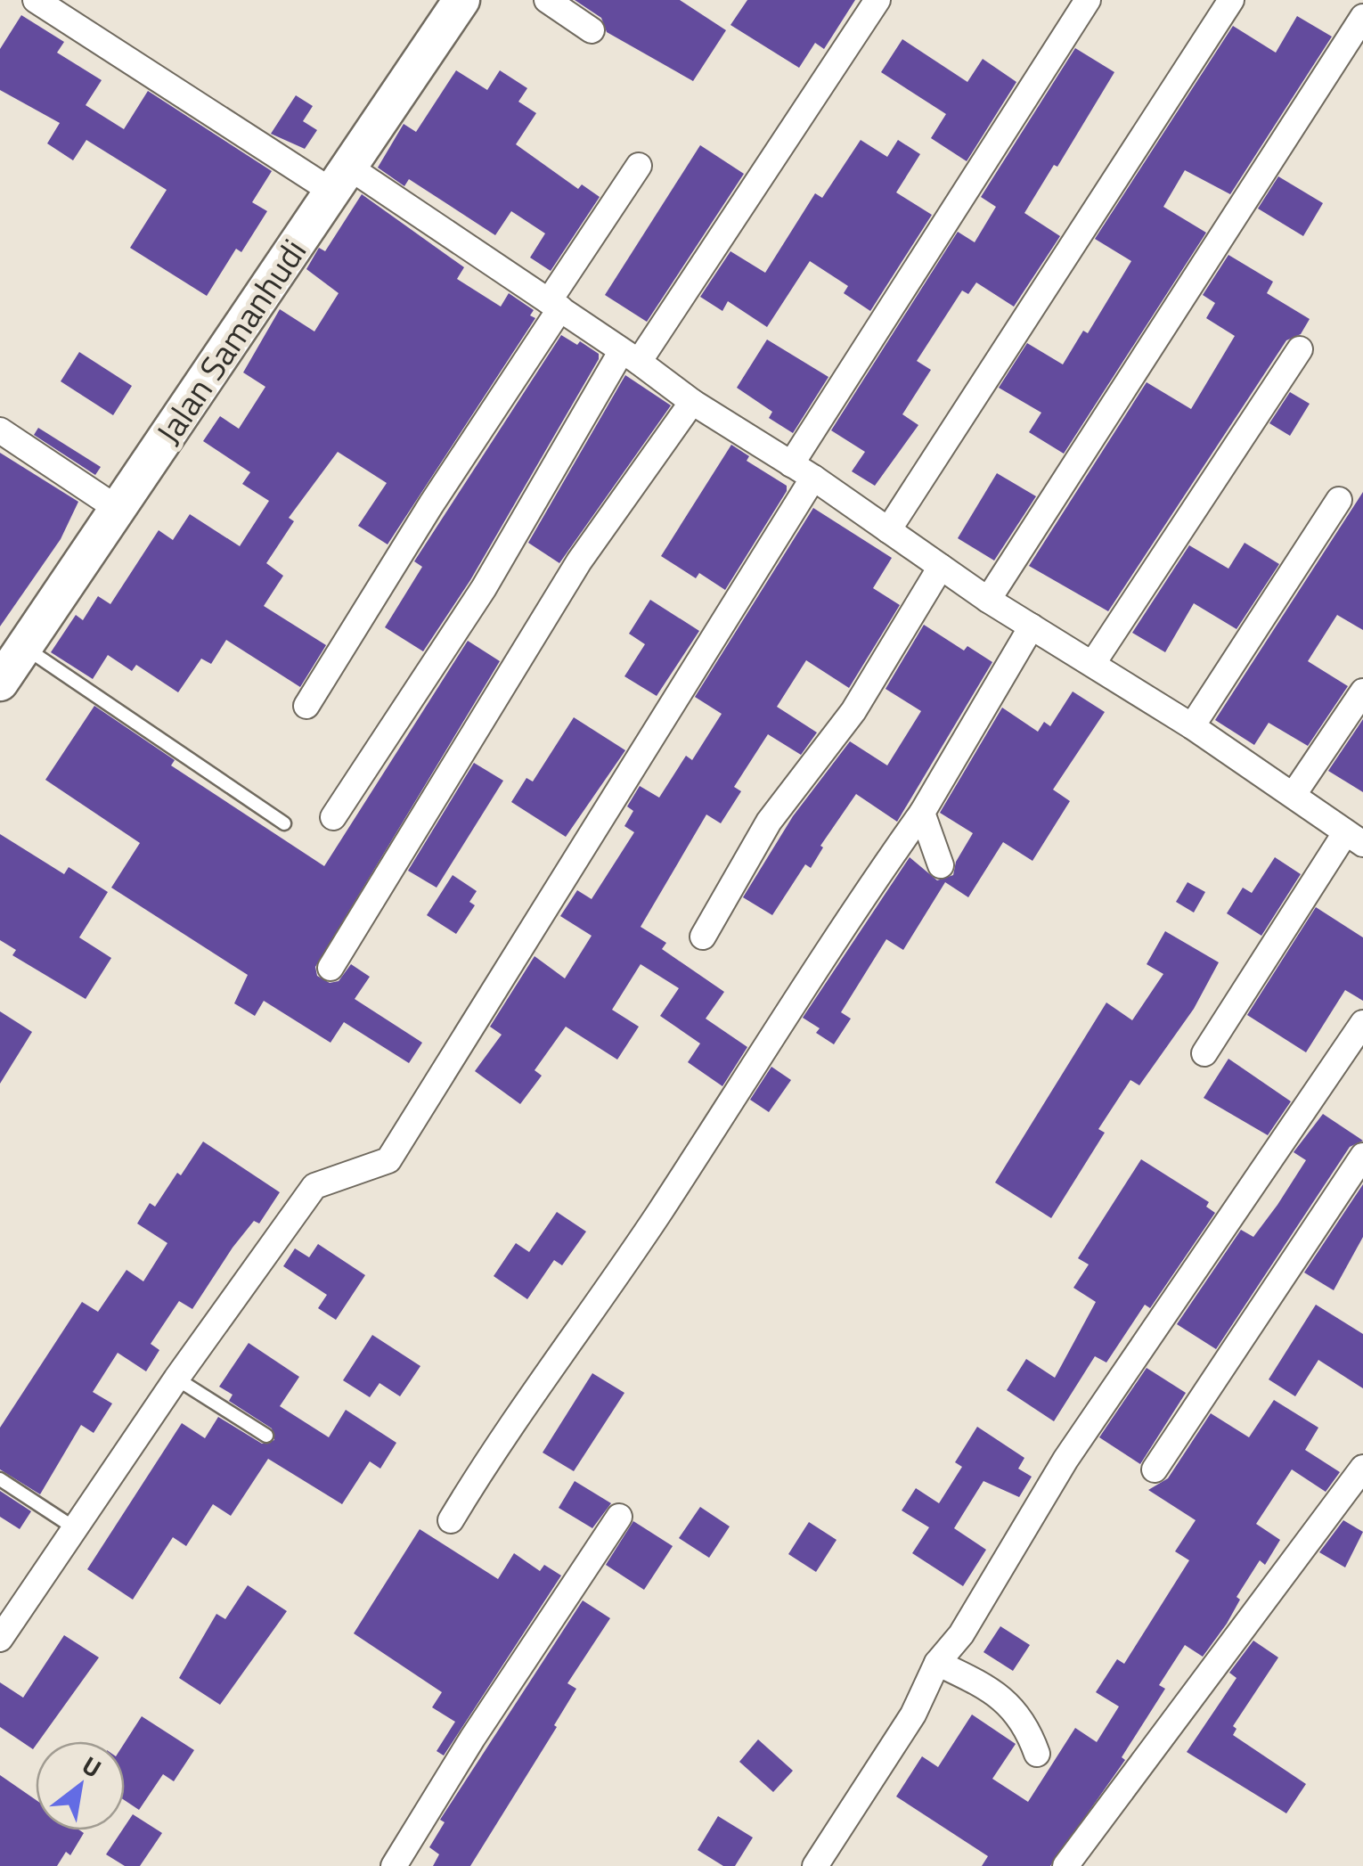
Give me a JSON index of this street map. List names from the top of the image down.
{
  "streets": {
    "street": ["Jalan Samanhudi"]
  },
  "north": "top right"
}
